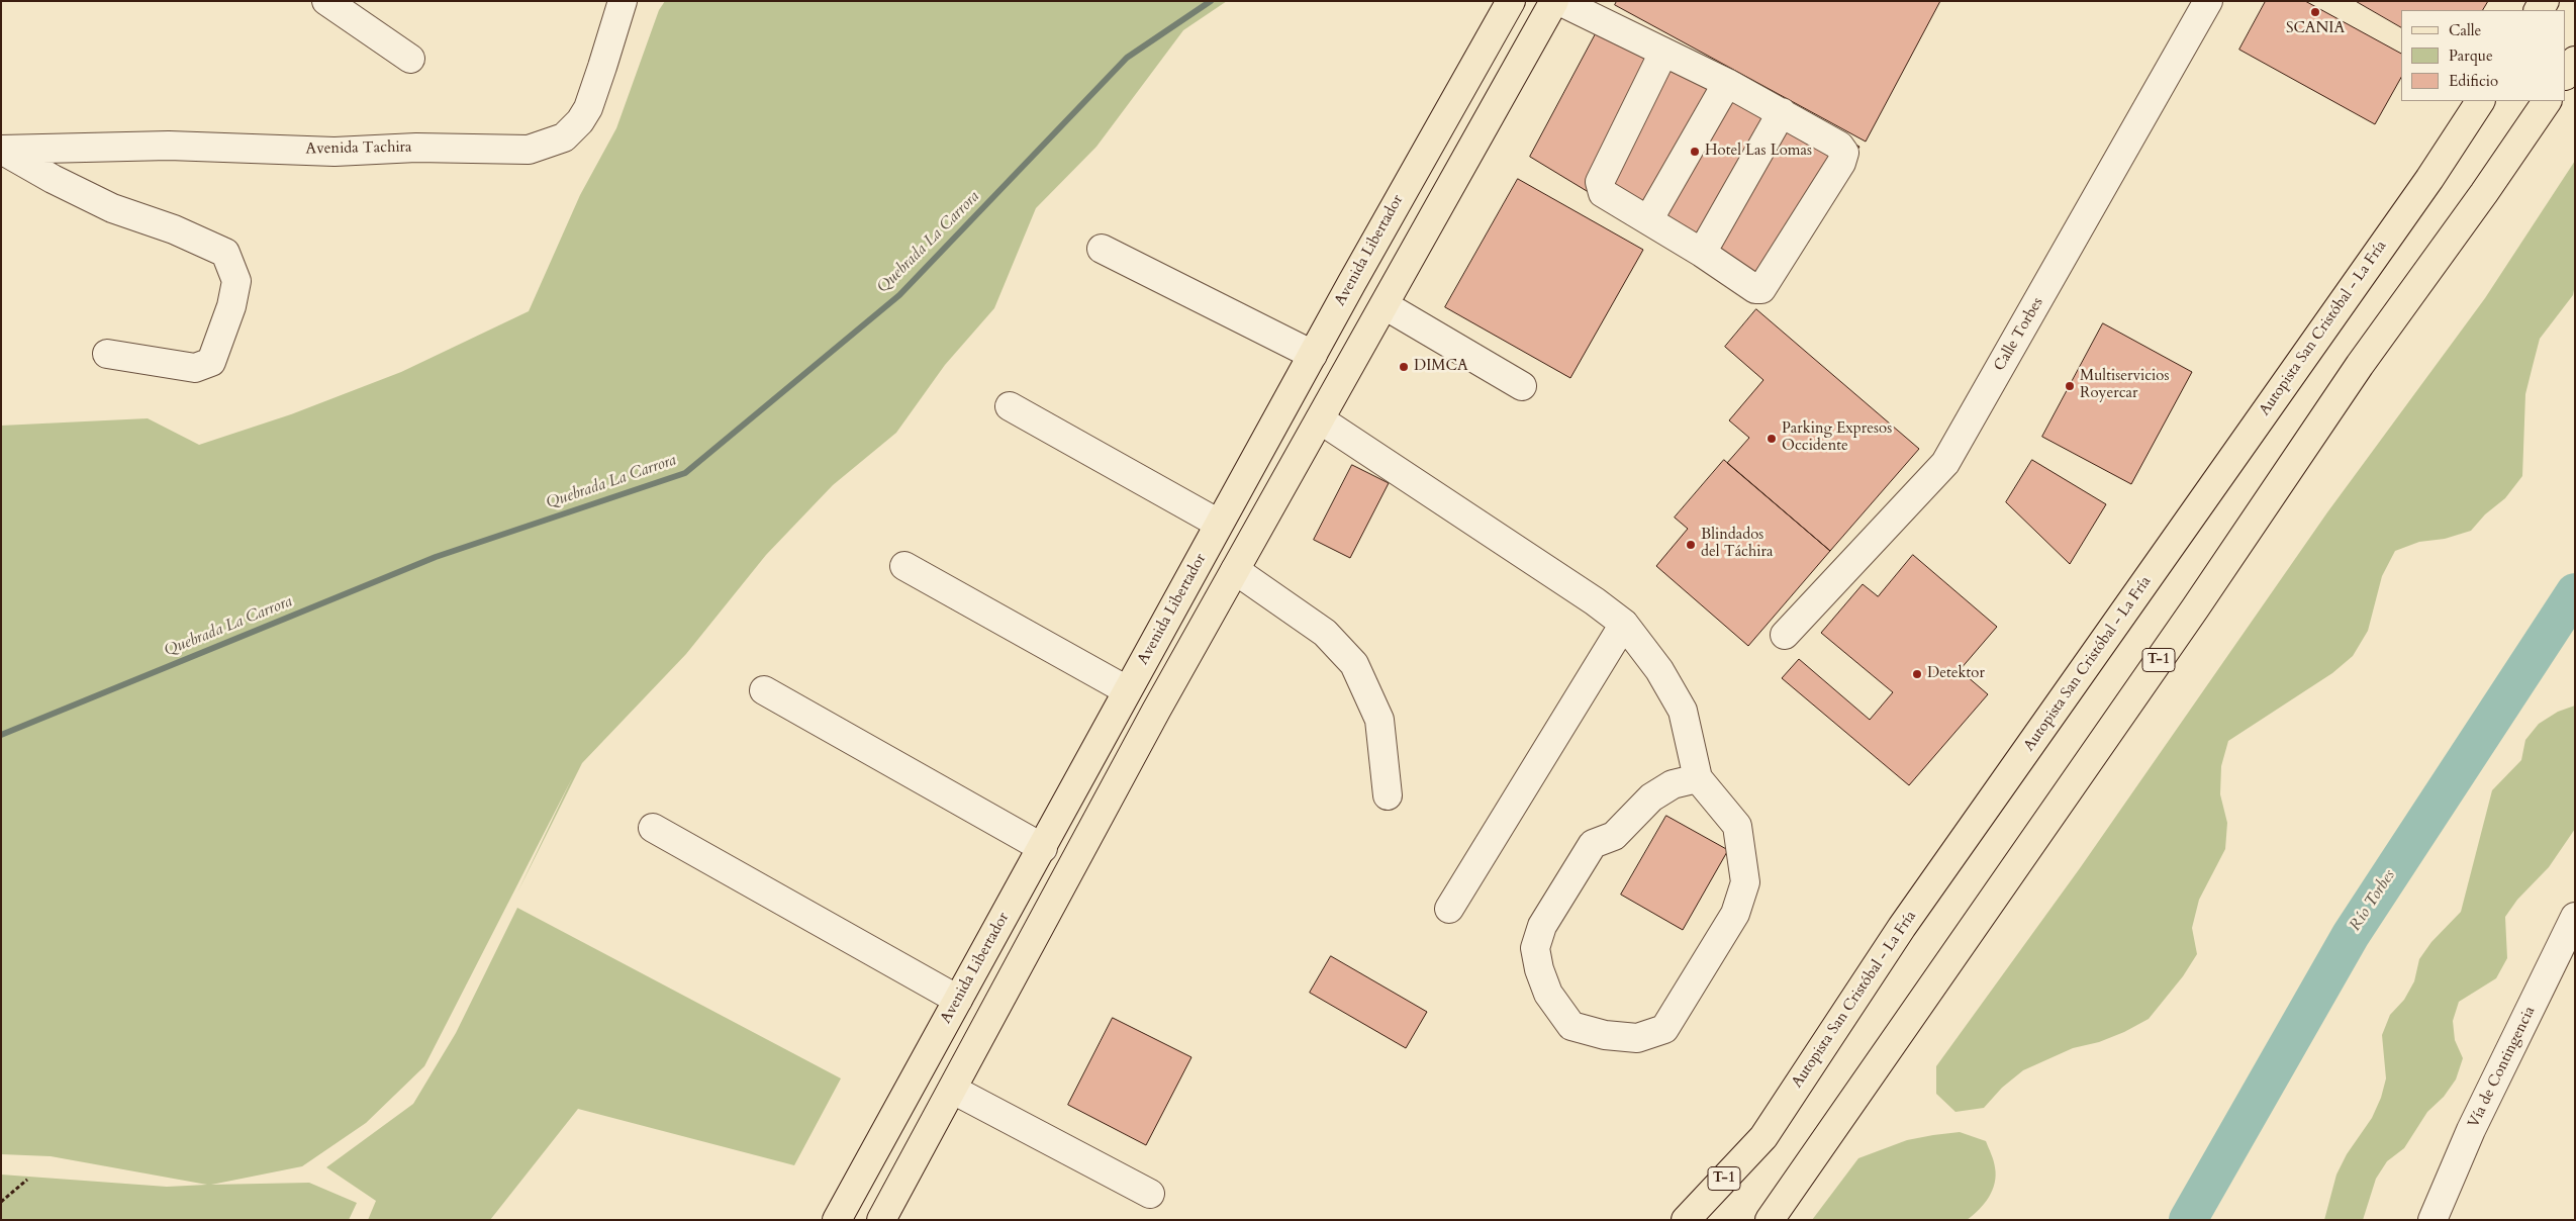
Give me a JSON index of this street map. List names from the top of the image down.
{
  "streets": {
    "main road": ["Avenida Libertador", "Autopista San Cristóbal - La Fría", "T-1"],
    "street": ["Avenida Tachira", "Calle Torbes", "Vía de Contingencia"]
  },
  "water": ["Quebrada La Carrora", "Río Torbes"],
  "places": [
    "SCANIA",
    "Hotel Las Lomas",
    "DIMCA",
    "Multiservicios Royercar",
    "Parking Expresos Occidente",
    "Blindados del Táchira",
    "Detektor"
  ],
  "legend": ["Calle", "Parque", "Edificio"]
}
